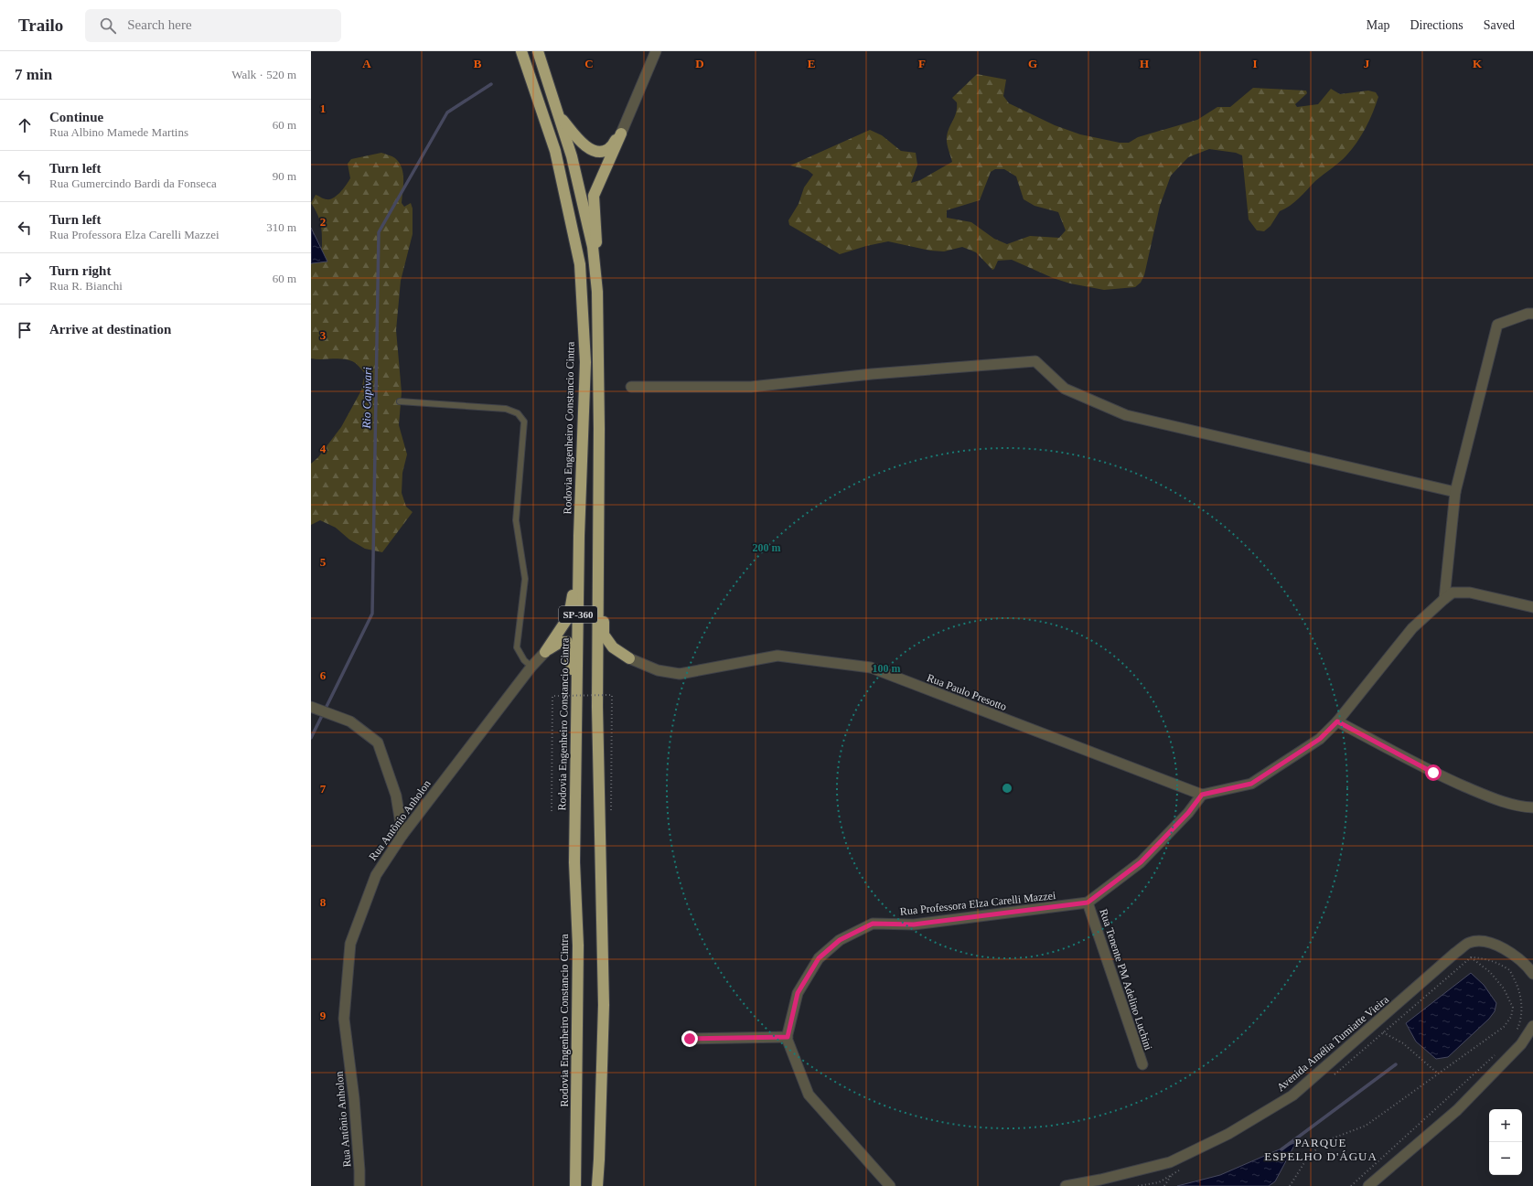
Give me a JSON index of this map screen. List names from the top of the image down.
{
  "streets": {
    "highway": ["Rodovia Engenheiro Constancio Cintra", "SP-360"],
    "street": [
      "Rua Paulo Presotto",
      "Rua Antônio Anholon",
      "Rua Professora Elza Carelli Mazzei",
      "Rua Tenente PM Adelino Luchini",
      "Avenida Amélia Tumiatte Vieira"
    ]
  },
  "crossings": [
    ["Rua Paulo Presotto", "Rua Professora Elza Carelli Mazzei"],
    ["Rua Professora Elza Carelli Mazzei", "Rua Tenente PM Adelino Luchini"]
  ],
  "districts": ["PARQUE ESPELHO D'ÁGUA"],
  "water": ["Rio Capivari"],
  "page": {
    "header": "Trailo",
    "search": "Search here",
    "nav": ["Map", "Directions", "Saved"],
    "heading": ["7 min", "Walk · 520 m"],
    "list": [
      ["Continue", "Rua Albino Mamede Martins", "60 m"],
      ["Turn left", "Rua Gumercindo Bardi da Fonseca", "90 m"],
      ["Turn left", "Rua Professora Elza Carelli Mazzei", "310 m"],
      ["Turn right", "Rua R. Bianchi", "60 m"],
      "Arrive at destination"
    ],
    "map_buttons": ["+", "−"]
  },
  "grid": {
    "columns": [
      "A",
      "B",
      "C",
      "D",
      "E",
      "F",
      "G",
      "H",
      "I",
      "J",
      "K"
    ],
    "rows": [
      "1",
      "2",
      "3",
      "4",
      "5",
      "6",
      "7",
      "8",
      "9"
    ]
  },
  "rings": ["200 m", "100 m"]
}
